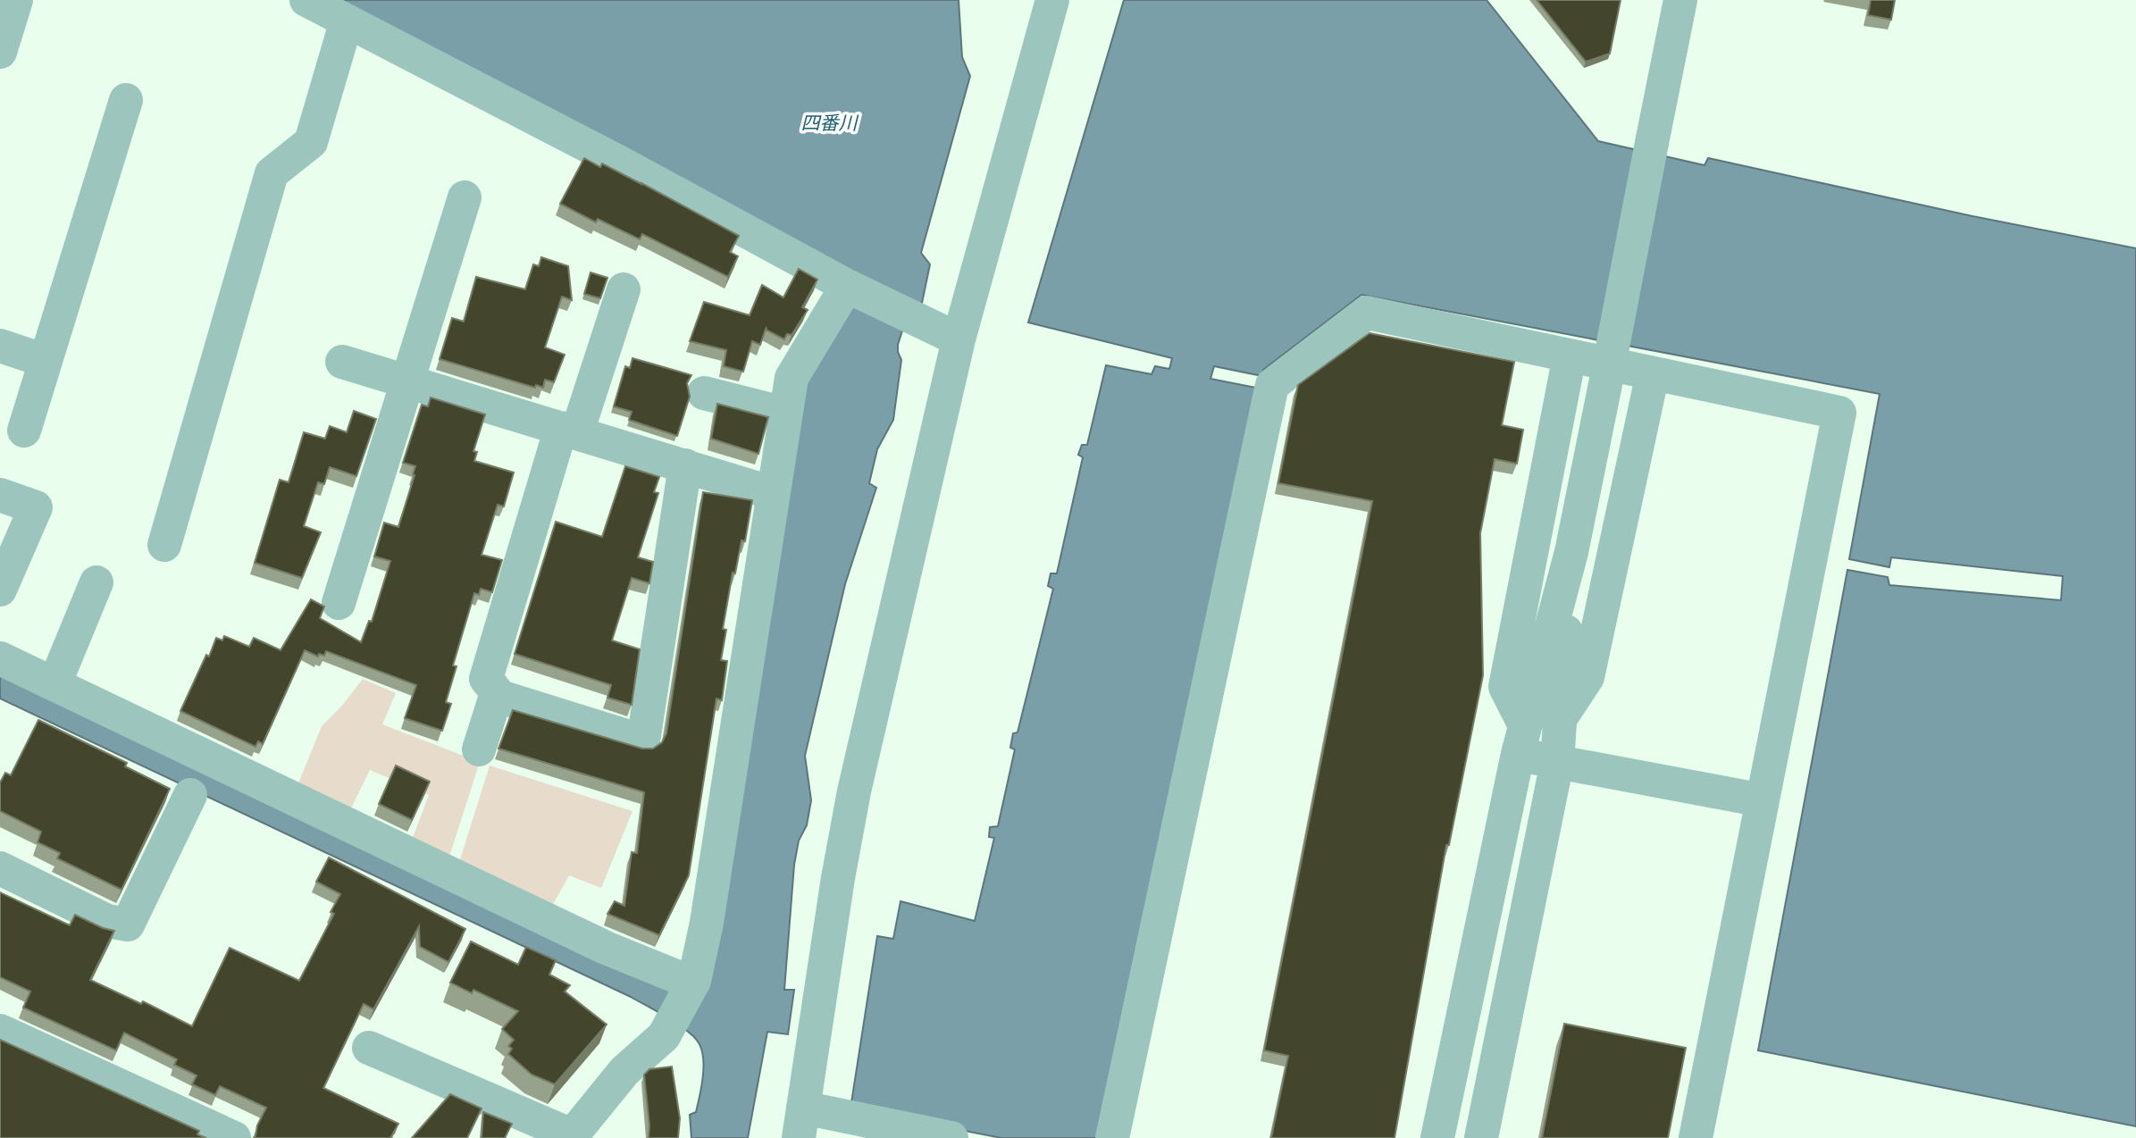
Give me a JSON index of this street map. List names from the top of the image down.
{
  "water": ["四番川"]
}
